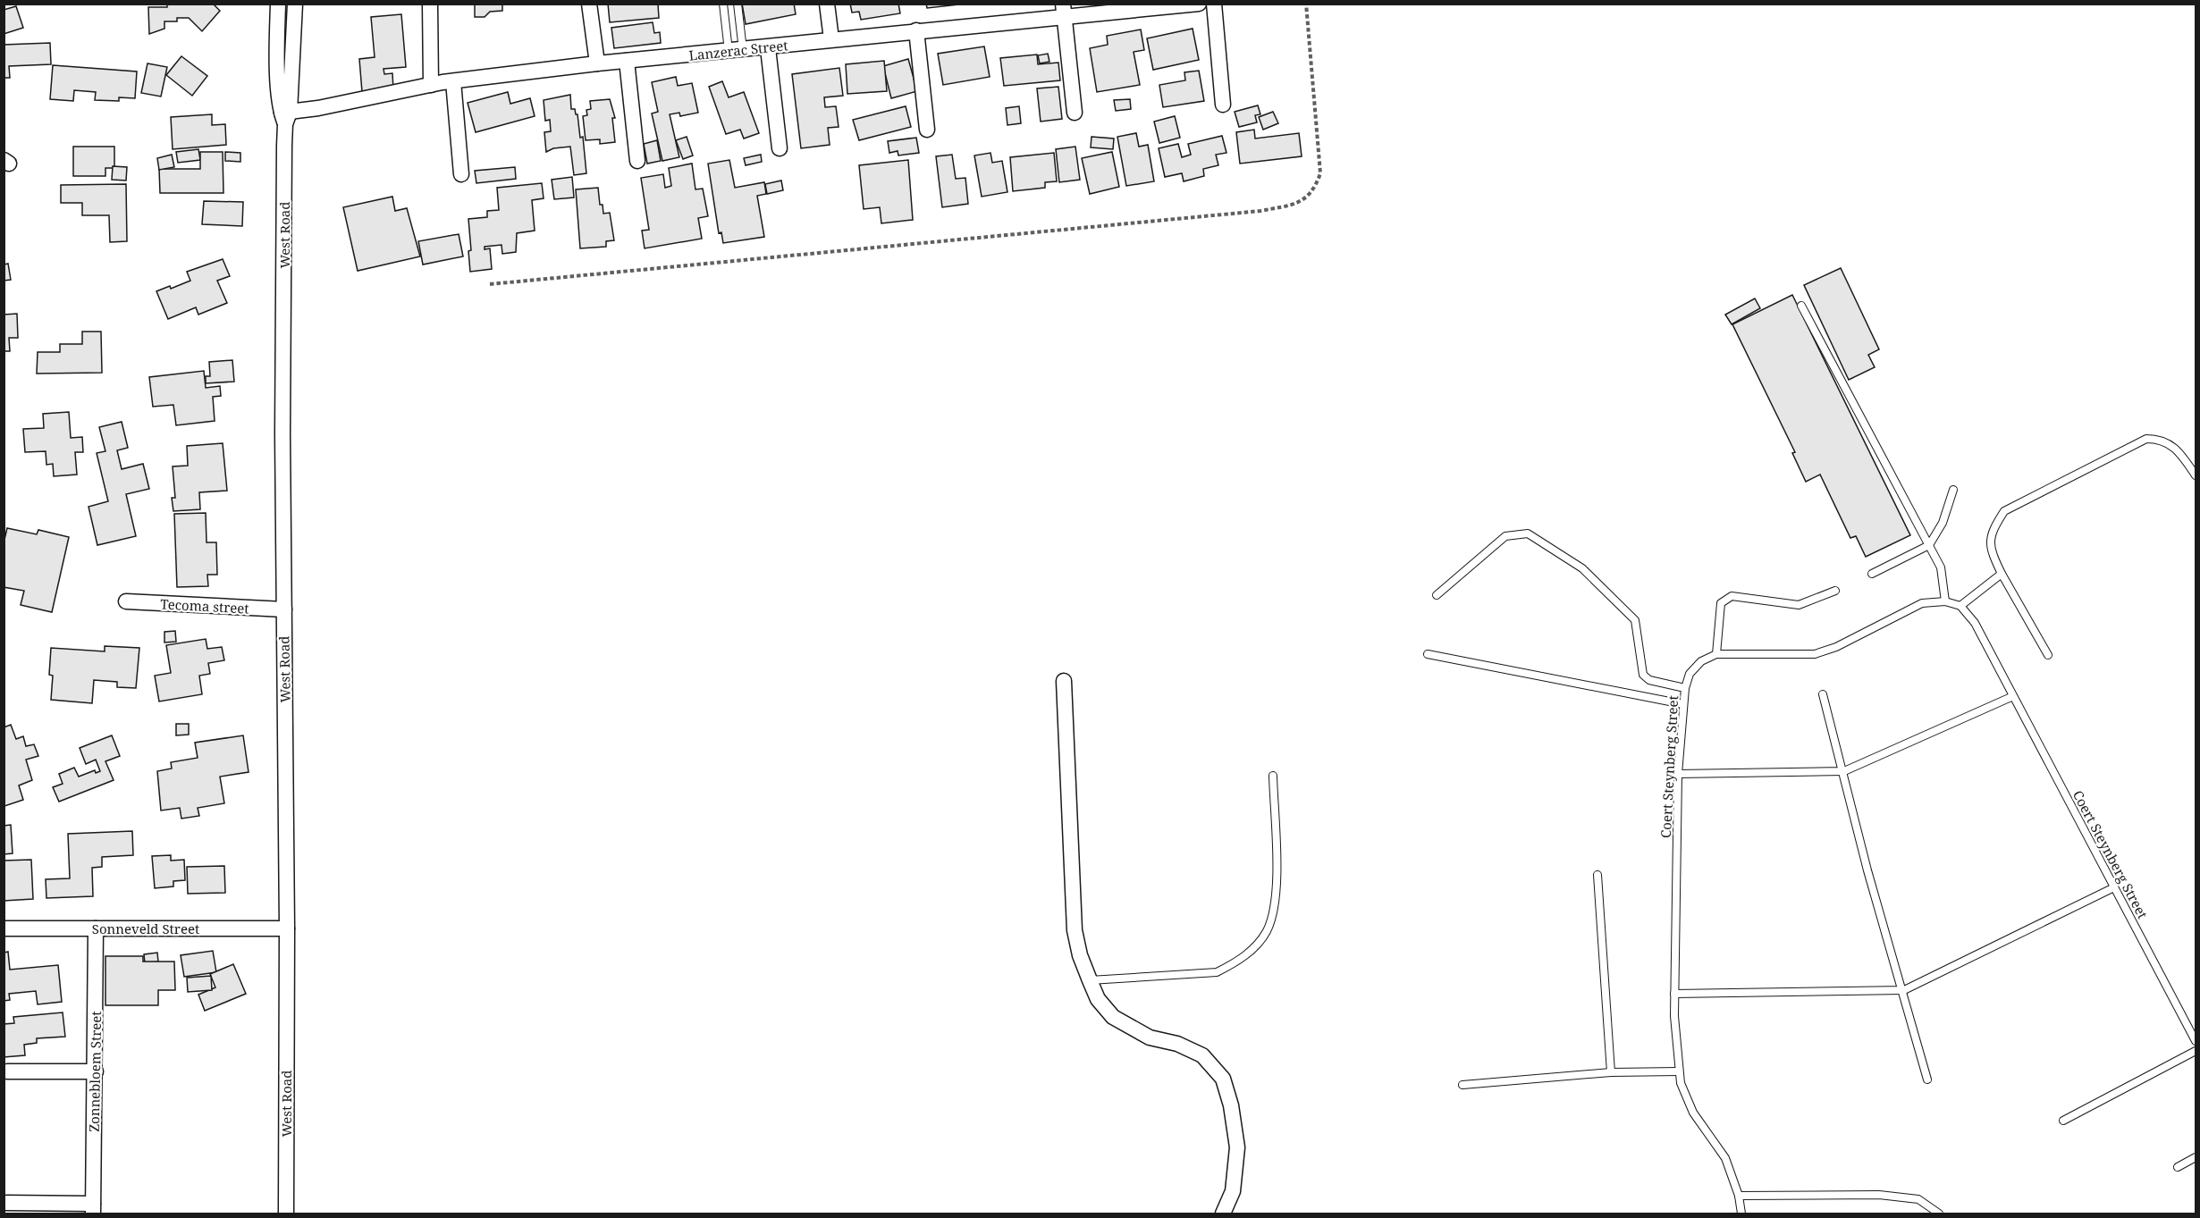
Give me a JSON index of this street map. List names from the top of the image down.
{
  "streets": {
    "street": [
      "Lanzerac Street",
      "West Road",
      "Tecoma street",
      "Sonneveld Street",
      "Zonnebloem Street"
    ],
    "lane": ["Coert Steynberg Street"]
  },
  "crossings": [
    ["Lanzerac Street", "West Road"],
    ["West Road", "Tecoma street"],
    ["West Road", "Sonneveld Street"],
    ["Sonneveld Street", "Zonnebloem Street"]
  ]
}
